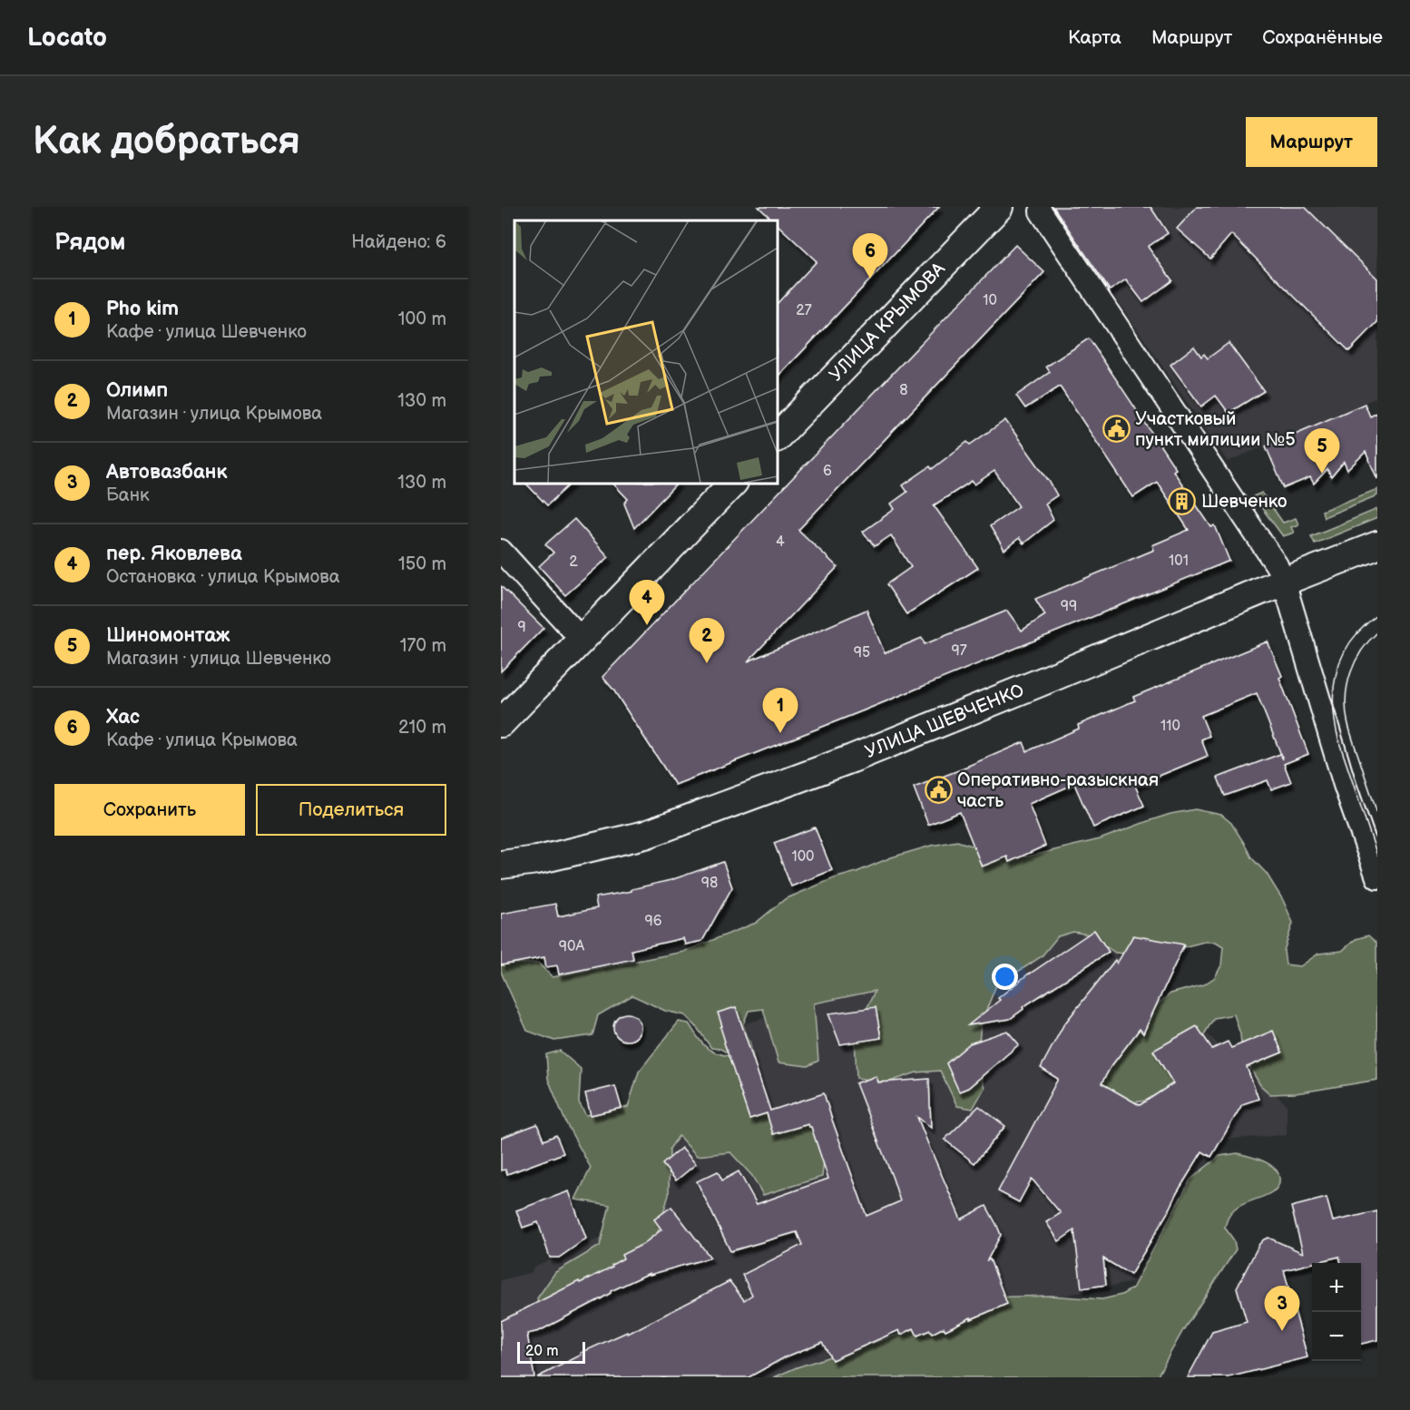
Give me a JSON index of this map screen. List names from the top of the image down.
{
  "streets": {
    "street": ["УЛИЦА КРЫМОВА", "УЛИЦА ШЕВЧЕНКО"]
  },
  "places": {
    "public building": ["Участковый пункт милиции №5", "Оперативно-разыскная часть"],
    "building": ["Шевченко"]
  },
  "house_numbers": [
    "10",
    "27",
    "8",
    "6",
    "4",
    "101",
    "2",
    "99",
    "9",
    "97",
    "95",
    "110",
    "100",
    "98",
    "96",
    "90А"
  ],
  "scale_bar": "20 m",
  "page": {
    "header": "Locato",
    "nav": ["Карта", "Маршрут", "Сохранённые"],
    "buttons": [
      "Маршрут",
      ["Сохранить", "Поделиться"]
    ],
    "title": "Как добраться",
    "heading": ["Рядом", "Найдено: 6"],
    "pins": [
      "6",
      "5",
      "4",
      "2",
      "1",
      "3"
    ],
    "list": [
      {
        "mark": "1",
        "name": "Pho kim",
        "note": "Кафе · улица Шевченко",
        "value": "100 m"
      },
      {
        "mark": "2",
        "name": "Олимп",
        "note": "Магазин · улица Крымова",
        "value": "130 m"
      },
      {
        "mark": "3",
        "name": "Автовазбанк",
        "note": "Банк",
        "value": "130 m"
      },
      {
        "mark": "4",
        "name": "пер. Яковлева",
        "note": "Остановка · улица Крымова",
        "value": "150 m"
      },
      {
        "mark": "5",
        "name": "Шиномонтаж",
        "note": "Магазин · улица Шевченко",
        "value": "170 m"
      },
      {
        "mark": "6",
        "name": "Хас",
        "note": "Кафе · улица Крымова",
        "value": "210 m"
      }
    ],
    "map_buttons": ["+", "−"],
    "scale": "20 m"
  }
}
